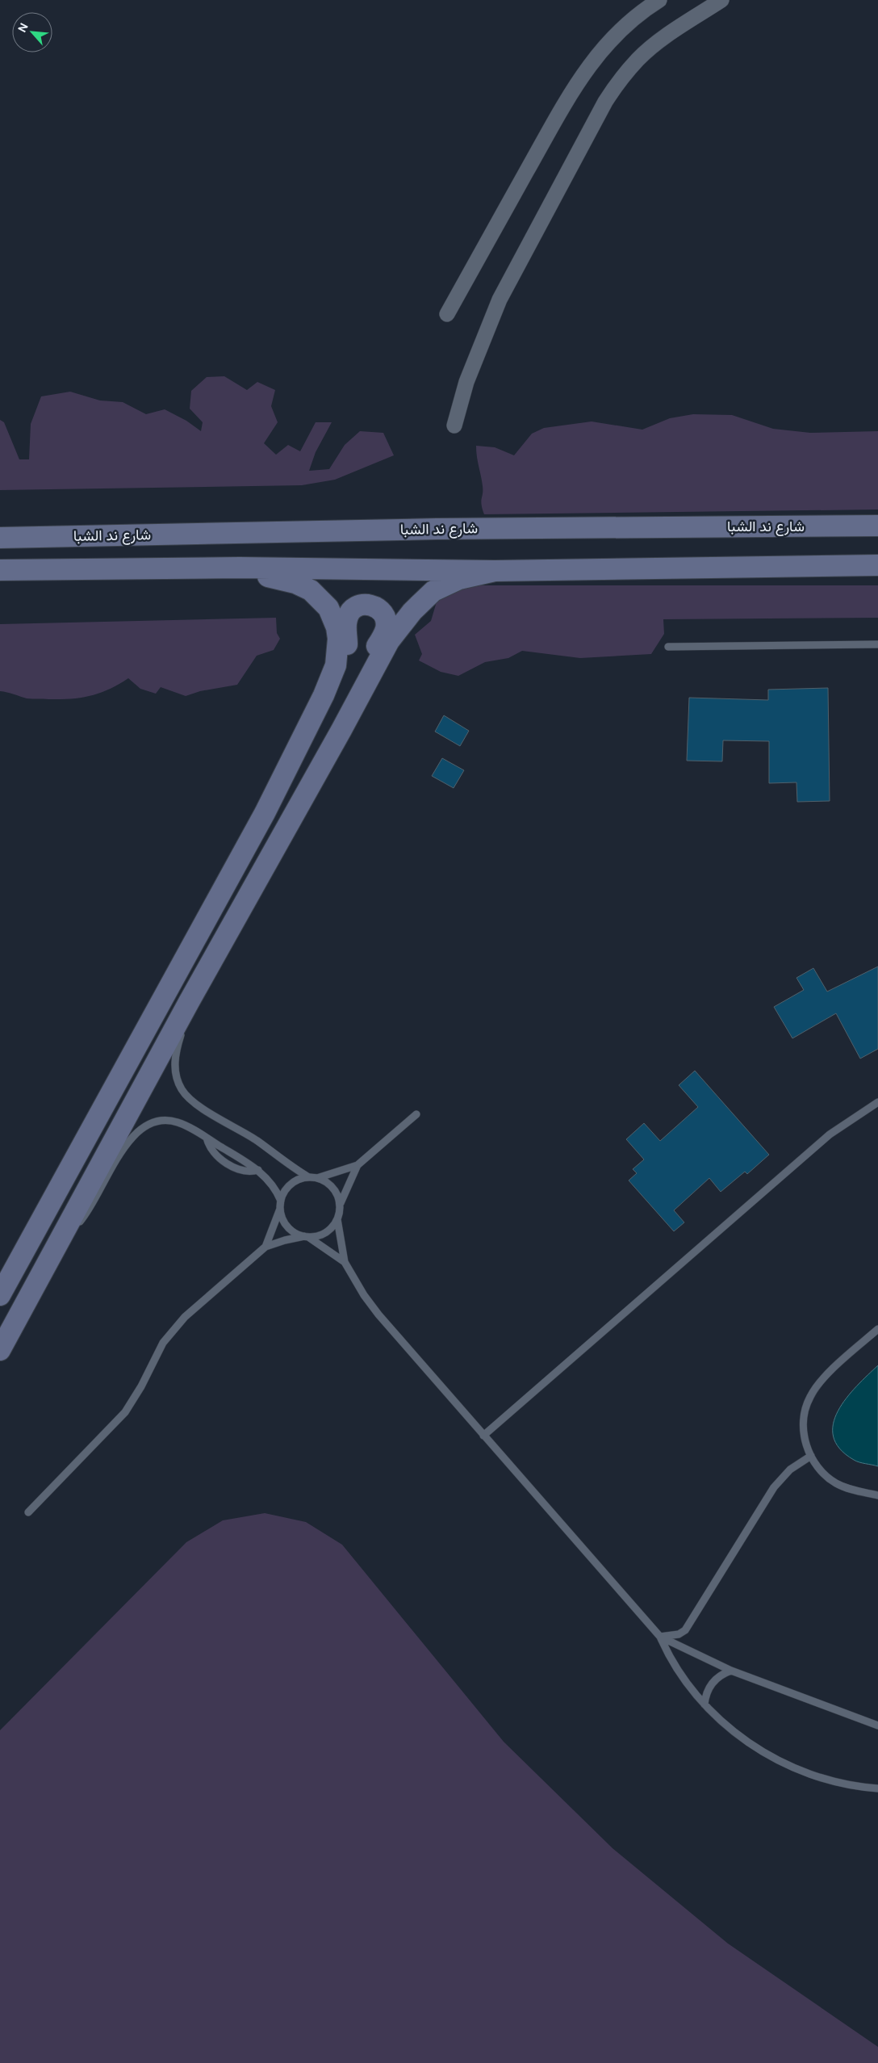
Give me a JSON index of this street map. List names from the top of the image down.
{
  "streets": {
    "street": ["شارع ند الشبا"]
  },
  "north": "top left"
}
